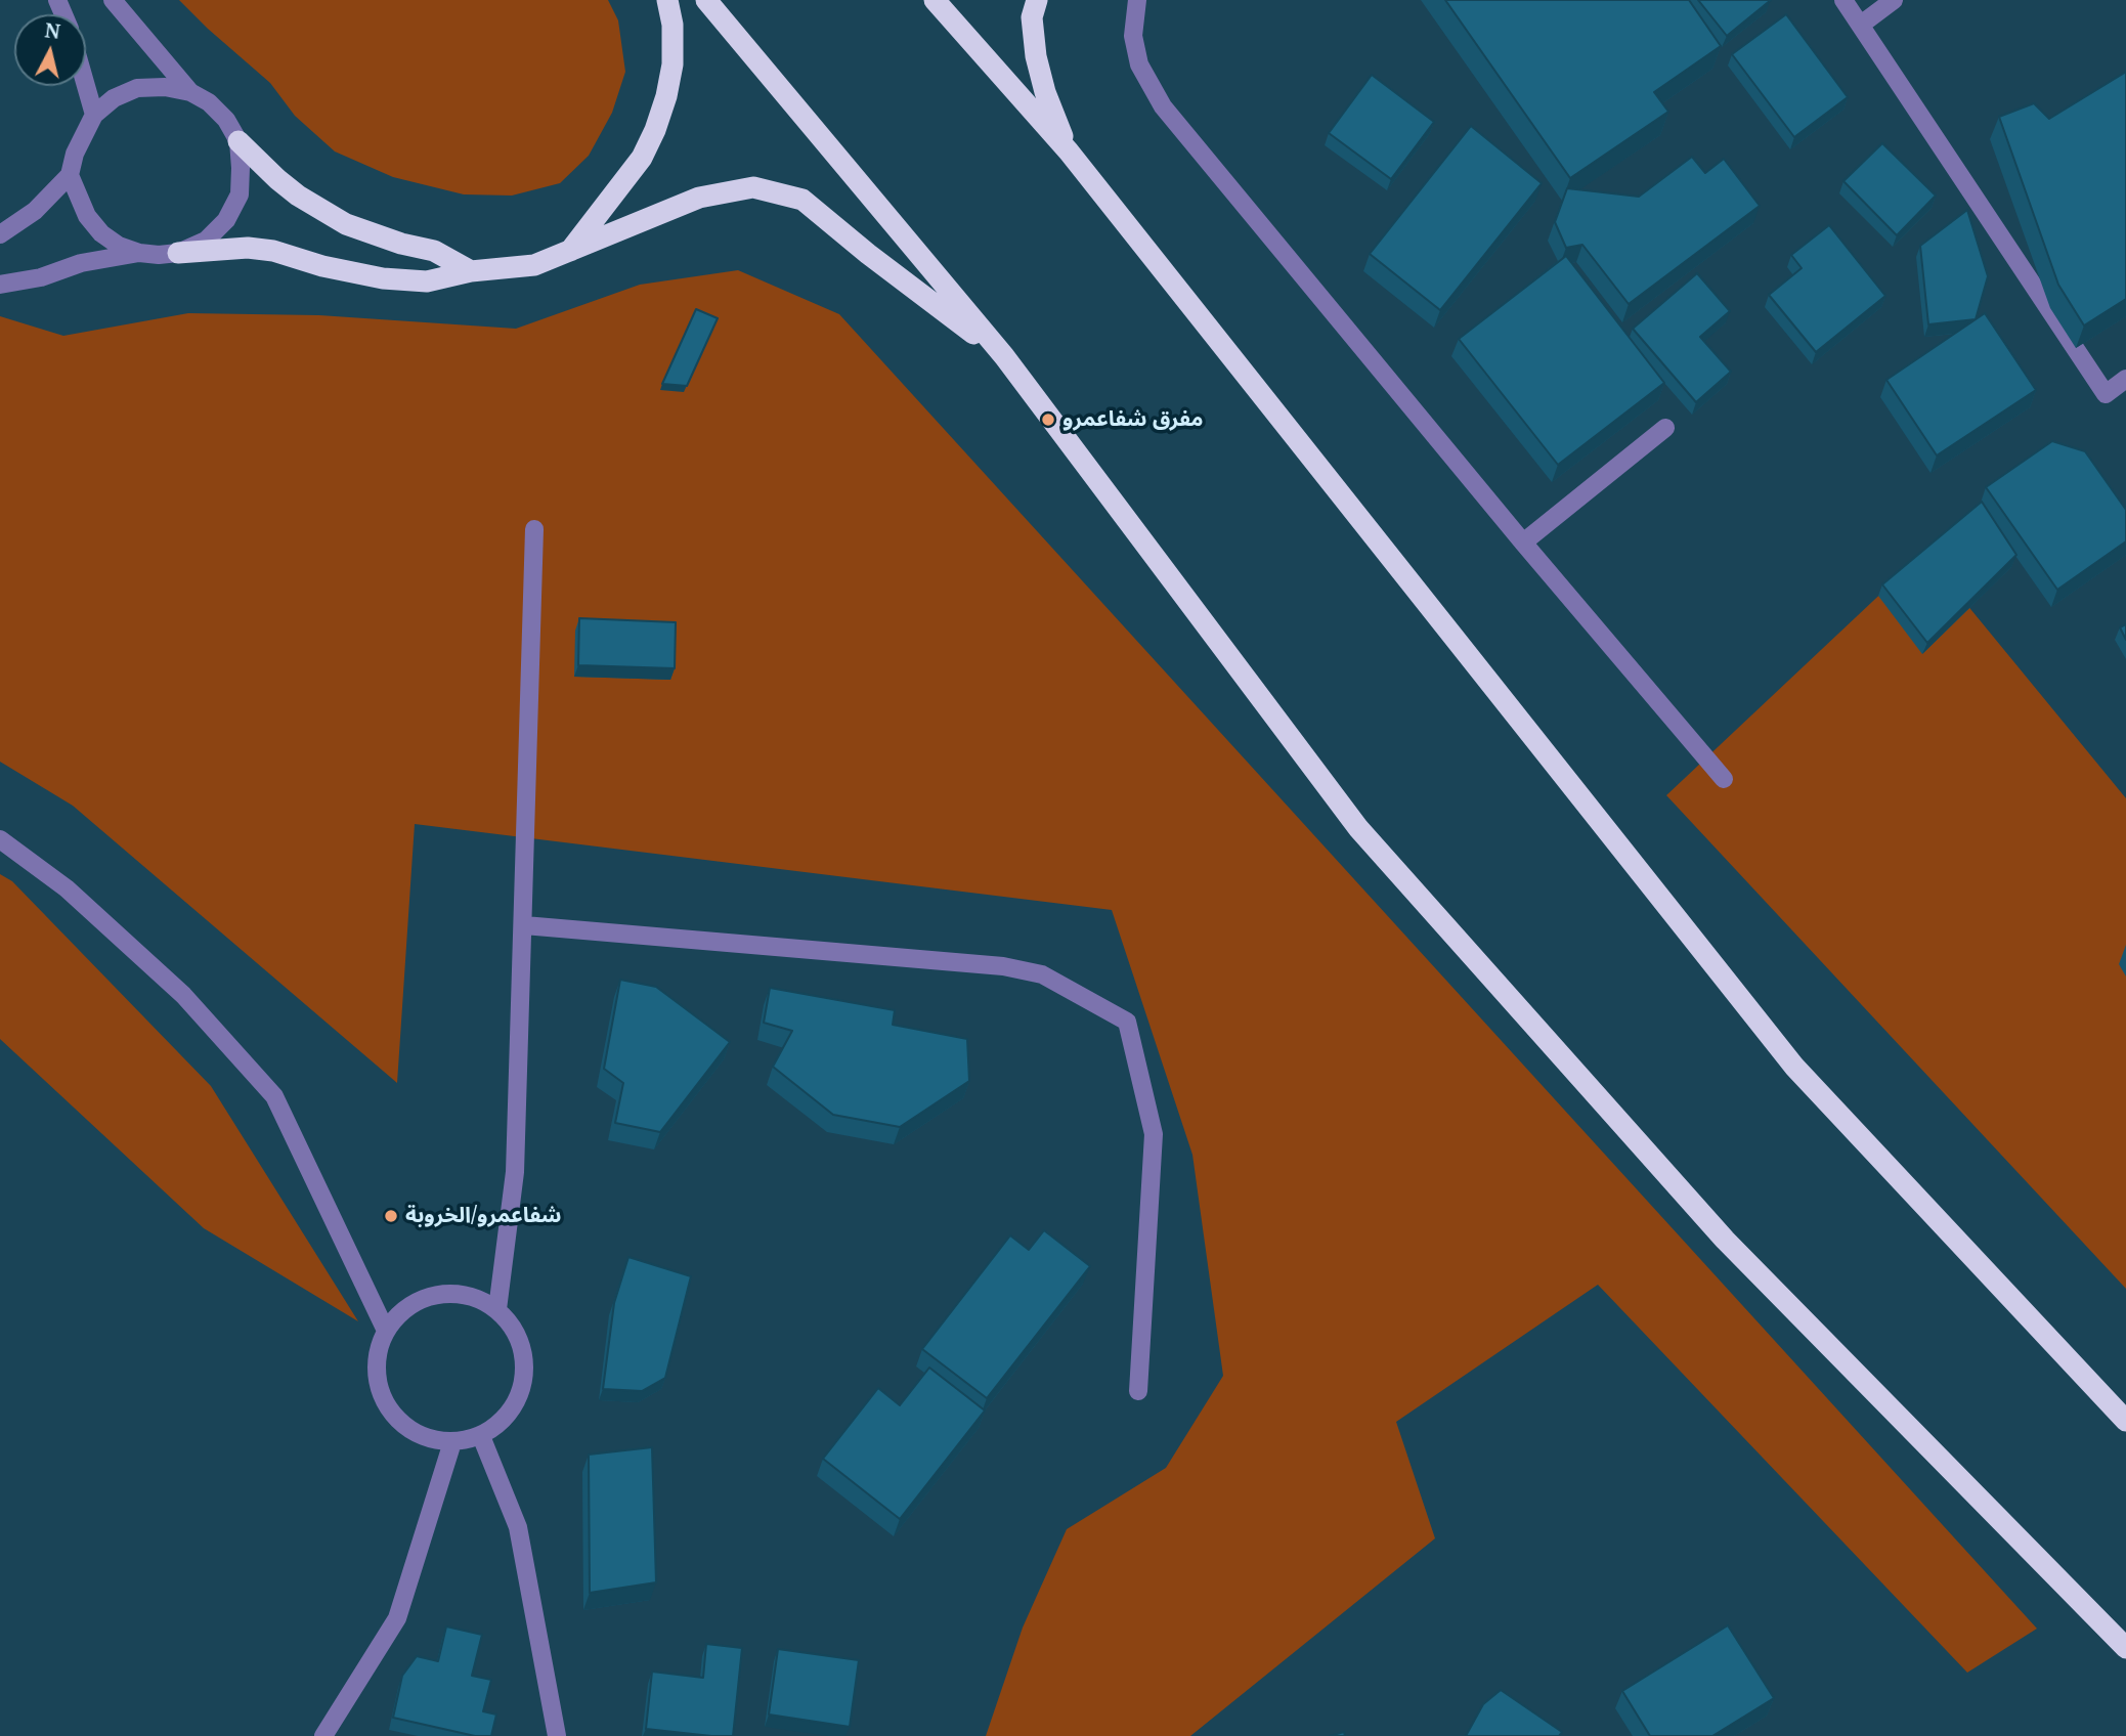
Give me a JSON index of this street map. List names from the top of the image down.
{
  "places": ["مفرق شفاعمرو", "شفاعمرو/الخروبة"],
  "north": "top"
}
